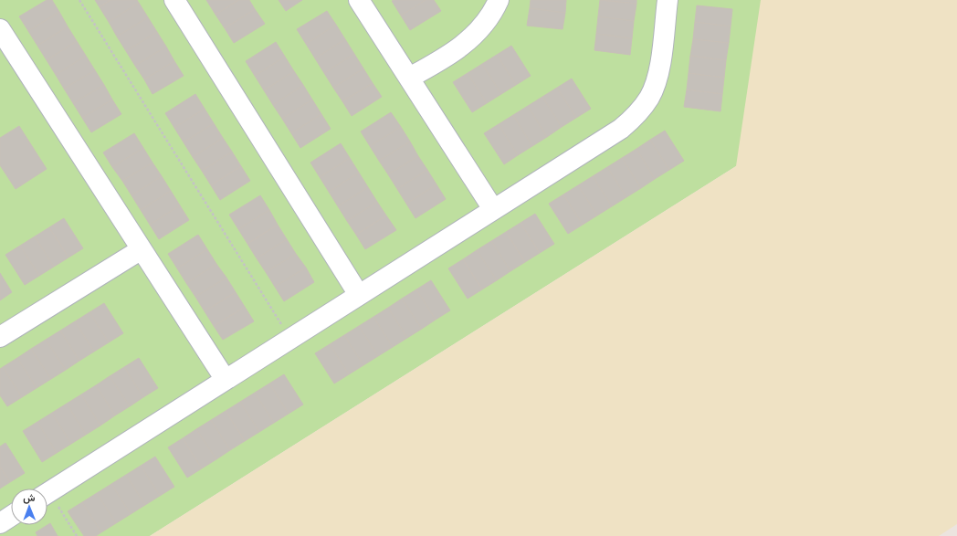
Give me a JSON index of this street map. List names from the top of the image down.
{
  "north": "top"
}
